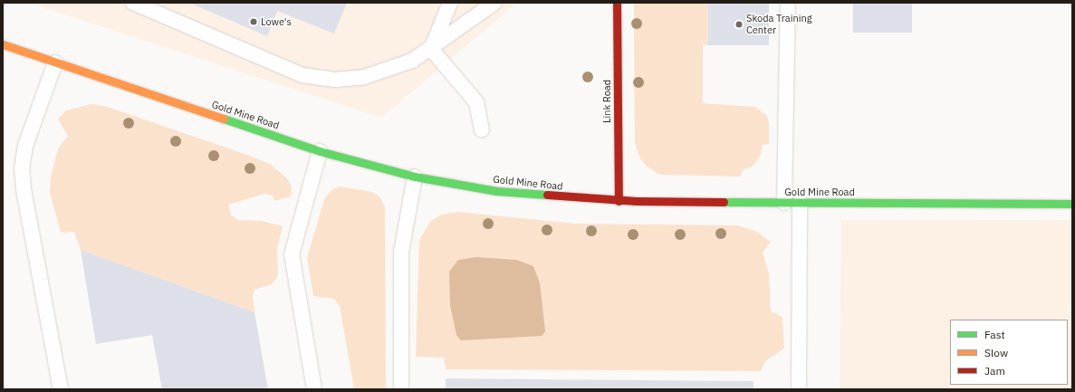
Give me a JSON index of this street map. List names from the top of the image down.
{
  "streets": {
    "street": ["Link Road", "Gold Mine Road"]
  },
  "crossings": [
    ["Link Road", "Gold Mine Road"]
  ],
  "places": ["Lowe's", "Skoda Training Center"],
  "legend": ["Fast", "Slow", "Jam"]
}
